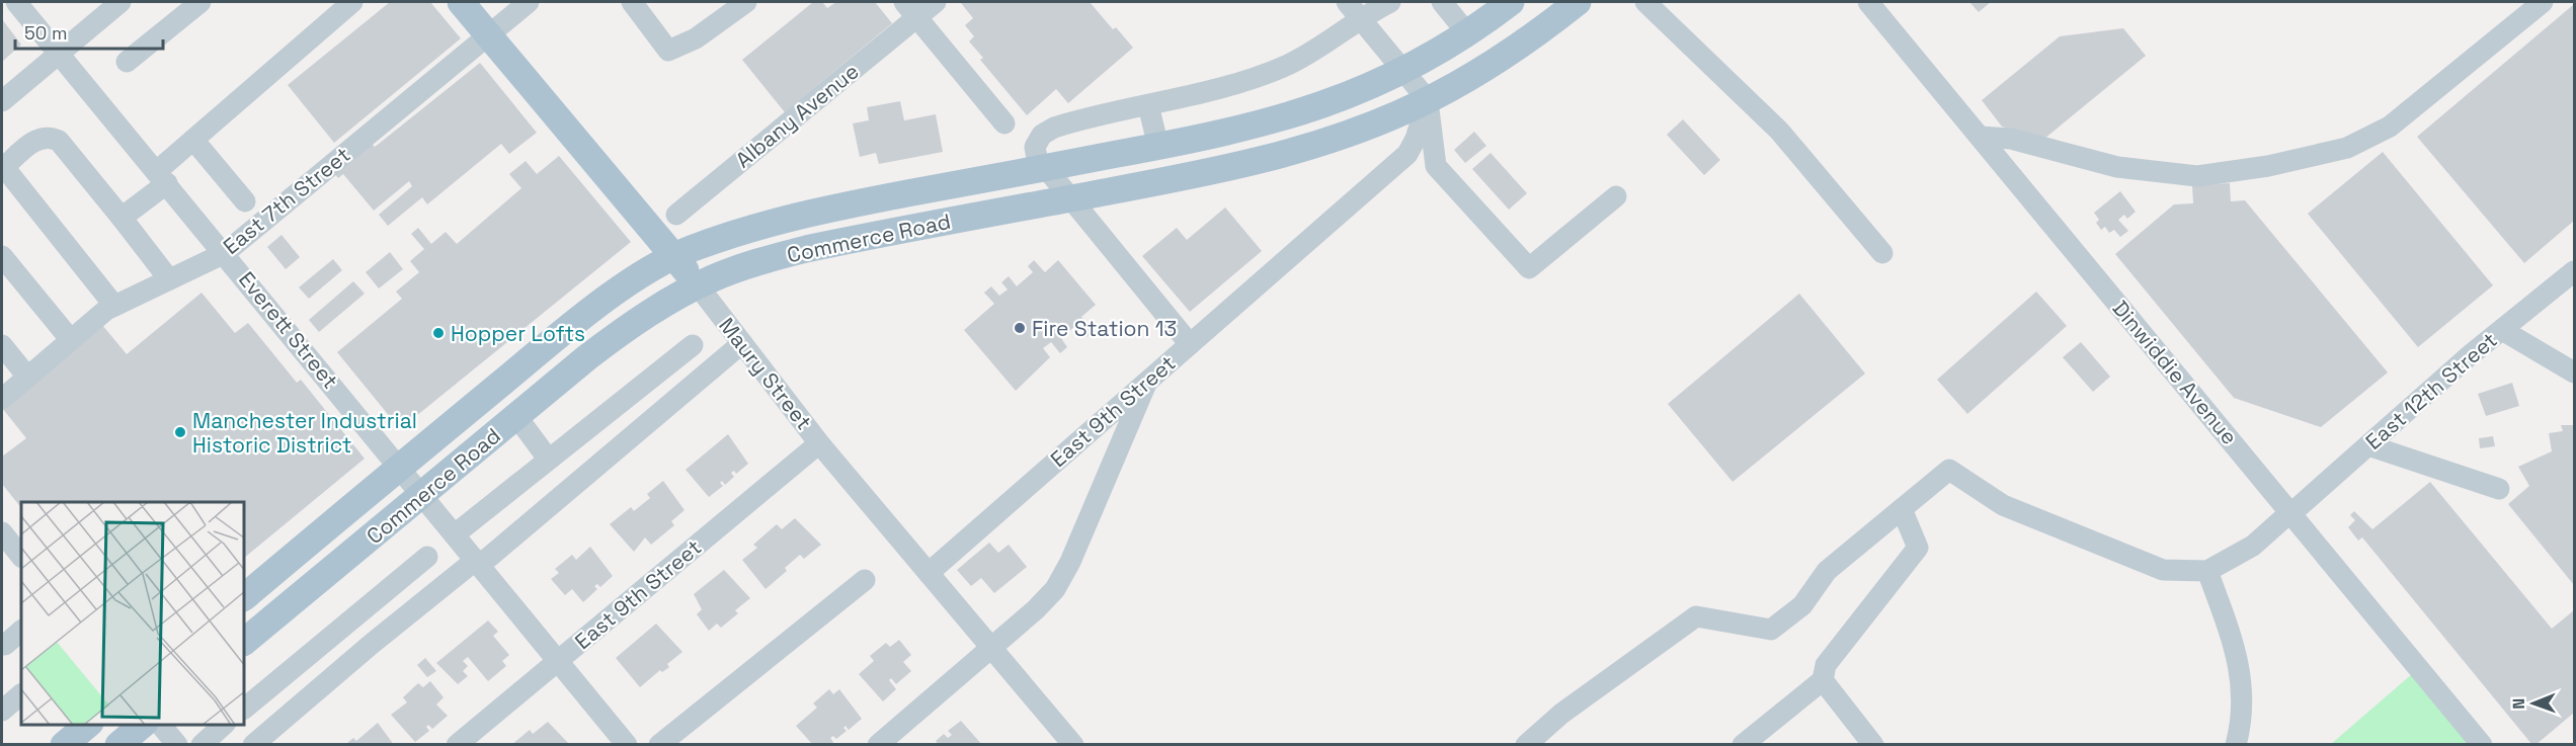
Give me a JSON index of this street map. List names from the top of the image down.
{
  "streets": {
    "main road": ["Commerce Road", "Maury Street"],
    "street": [
      "Albany Avenue",
      "East 7th Street",
      "Everett Street",
      "Dinwiddie Avenue",
      "East 12th Street",
      "East 9th Street"
    ]
  },
  "crossings": [
    ["East 7th Street", "Everett Street"],
    ["East 7th Street", "Maury Street"],
    ["Commerce Road", "Everett Street"],
    ["Commerce Road", "Maury Street"],
    ["Commerce Road", "East 9th Street"],
    ["Everett Street", "East 9th Street"],
    ["Dinwiddie Avenue", "East 12th Street"],
    ["Maury Street", "East 9th Street"]
  ],
  "places": ["Fire Station 13", "Hopper Lofts", "Manchester Industrial Historic District"],
  "scale_bar": "50 m",
  "north": "left"
}
